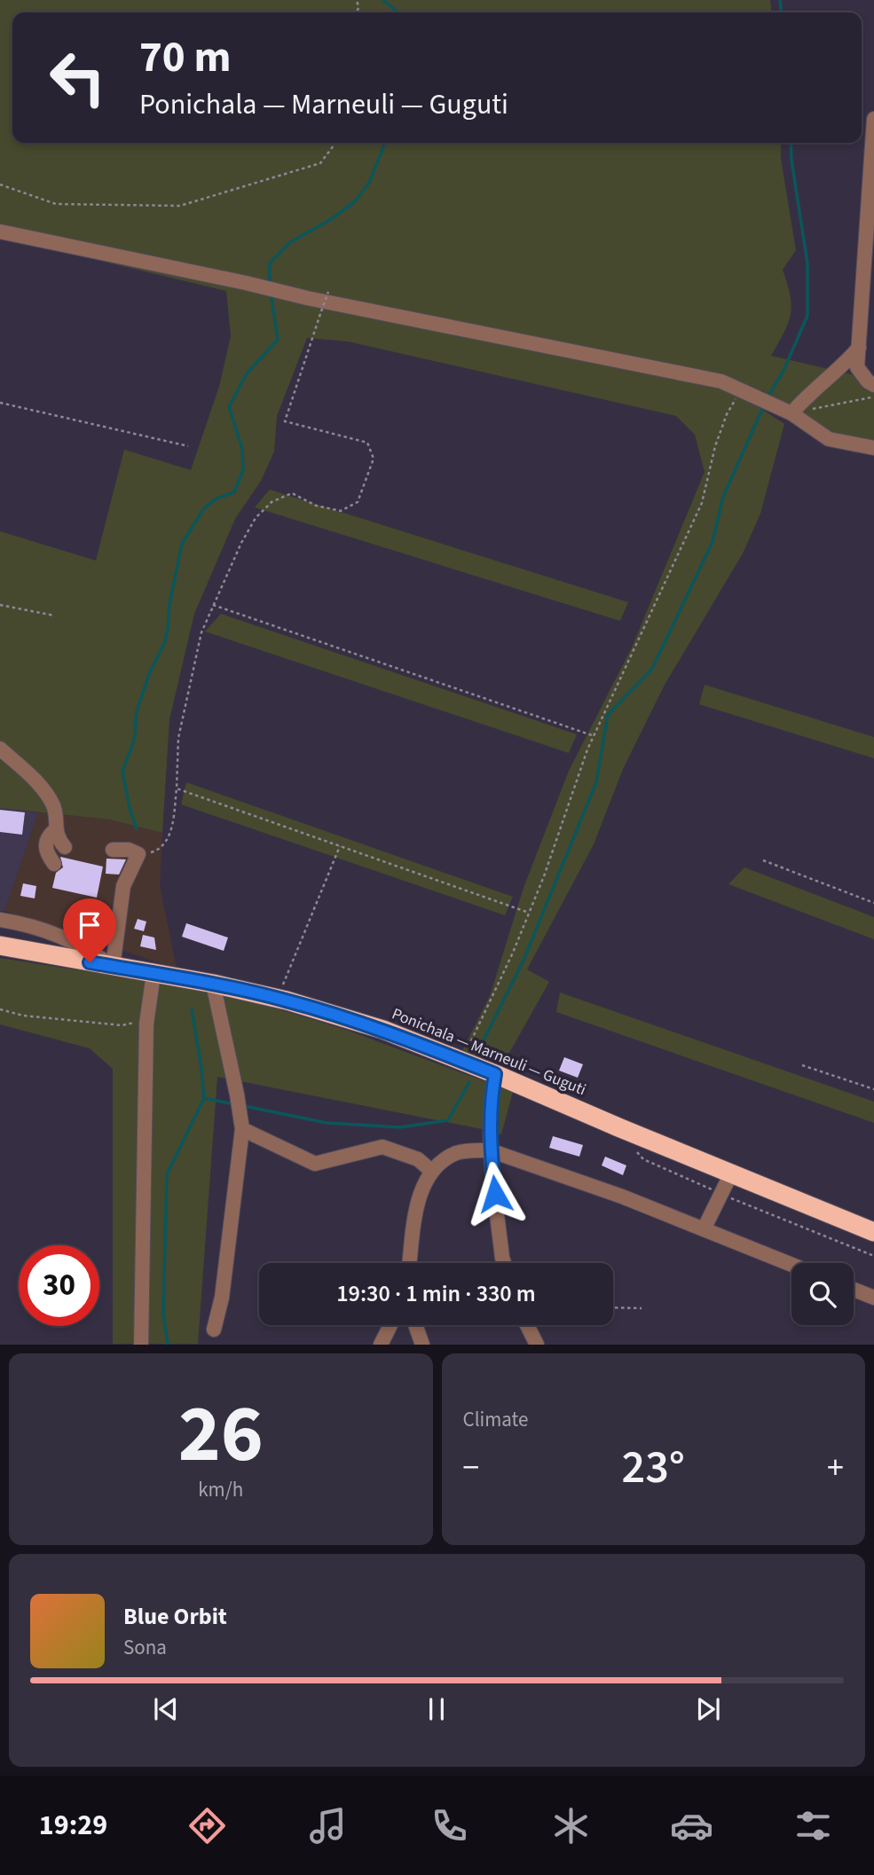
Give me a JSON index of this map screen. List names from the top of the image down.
{
  "streets": {
    "highway": ["Ponichala — Marneuli — Guguti"]
  },
  "page": {
    "turn": ["70 m", "Ponichala — Marneuli — Guguti"],
    "limit": "30",
    "trip": "19:30 · 1 min · 330 m",
    "tile": [
      ["26", "km/h"],
      "Climate"
    ],
    "heat": ["−", "23°", "+"],
    "song": ["Blue Orbit", "Sona"],
    "tabs": "19:29"
  }
}
